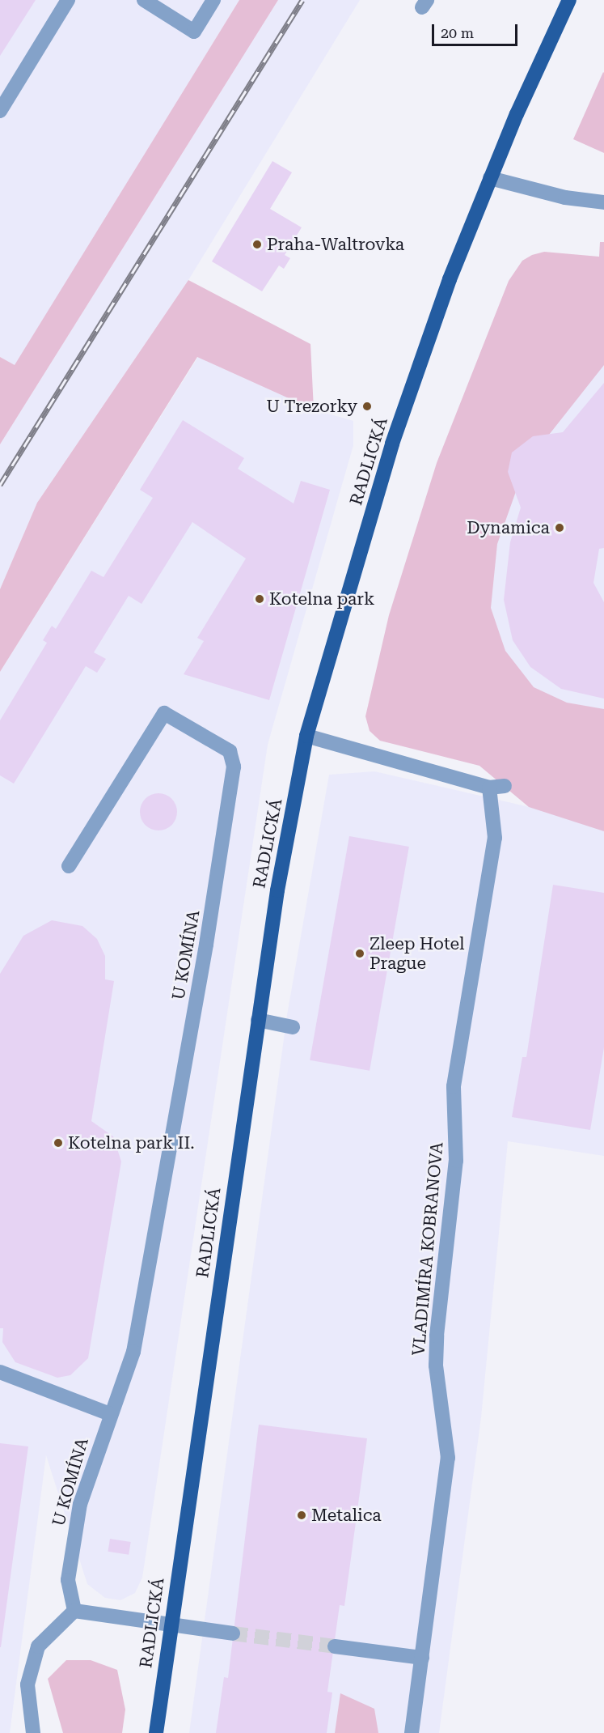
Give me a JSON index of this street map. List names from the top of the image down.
{
  "streets": {
    "main road": ["RADLICKÁ"],
    "street": ["U KOMÍNA", "VLADIMÍRA KOBRANOVA"]
  },
  "places": [
    "Praha-Waltrovka",
    "U Trezorky",
    "Dynamica",
    "Kotelna park",
    "Zleep Hotel Prague",
    "Kotelna park II.",
    "Metalica"
  ],
  "scale_bar": "20 m"
}
